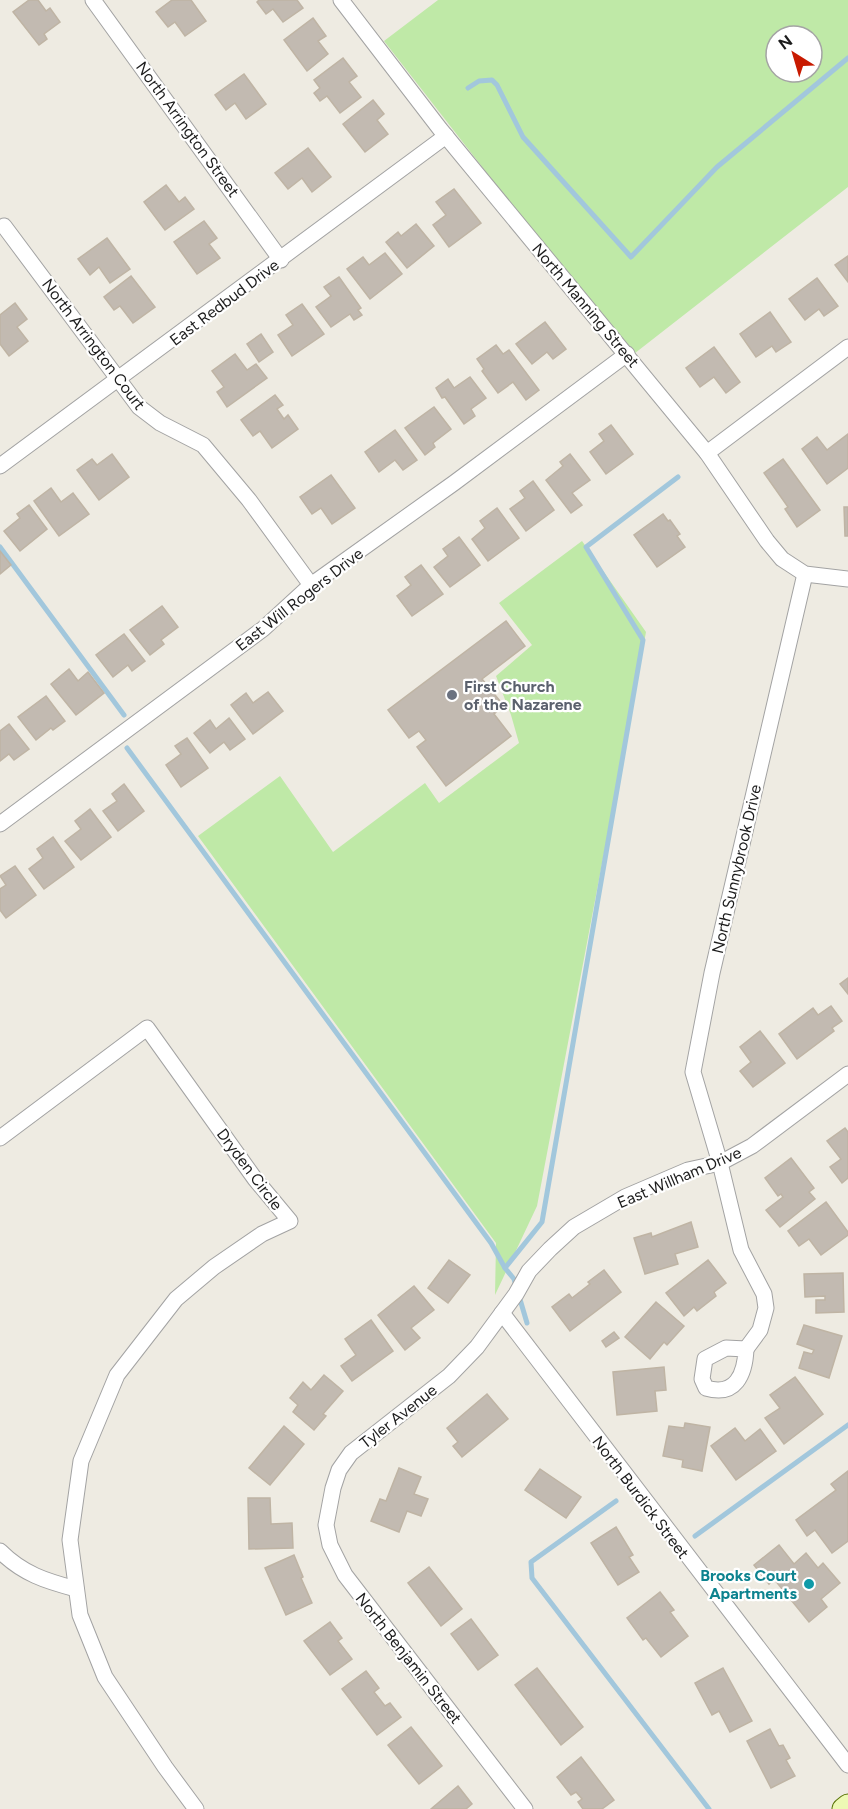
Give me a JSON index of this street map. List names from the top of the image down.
{
  "streets": {
    "street": [
      "North Arrington Street",
      "East Redbud Drive",
      "North Manning Street",
      "North Arrington Court",
      "East Will Rogers Drive",
      "North Sunnybrook Drive",
      "Dryden Circle",
      "East Willham Drive",
      "Tyler Avenue",
      "North Burdick Street",
      "North Benjamin Street"
    ]
  },
  "crossings": [
    ["North Arrington Street", "East Redbud Drive"],
    ["East Redbud Drive", "North Manning Street"],
    ["East Redbud Drive", "North Arrington Court"],
    ["North Manning Street", "East Will Rogers Drive"],
    ["North Manning Street", "North Sunnybrook Drive"],
    ["North Arrington Court", "East Will Rogers Drive"],
    ["North Sunnybrook Drive", "East Willham Drive"],
    ["East Willham Drive", "Tyler Avenue"],
    ["East Willham Drive", "North Burdick Street"],
    ["Tyler Avenue", "North Benjamin Street"]
  ],
  "places": ["First Church of the Nazarene", "Brooks Court Apartments"],
  "north": "top left"
}
